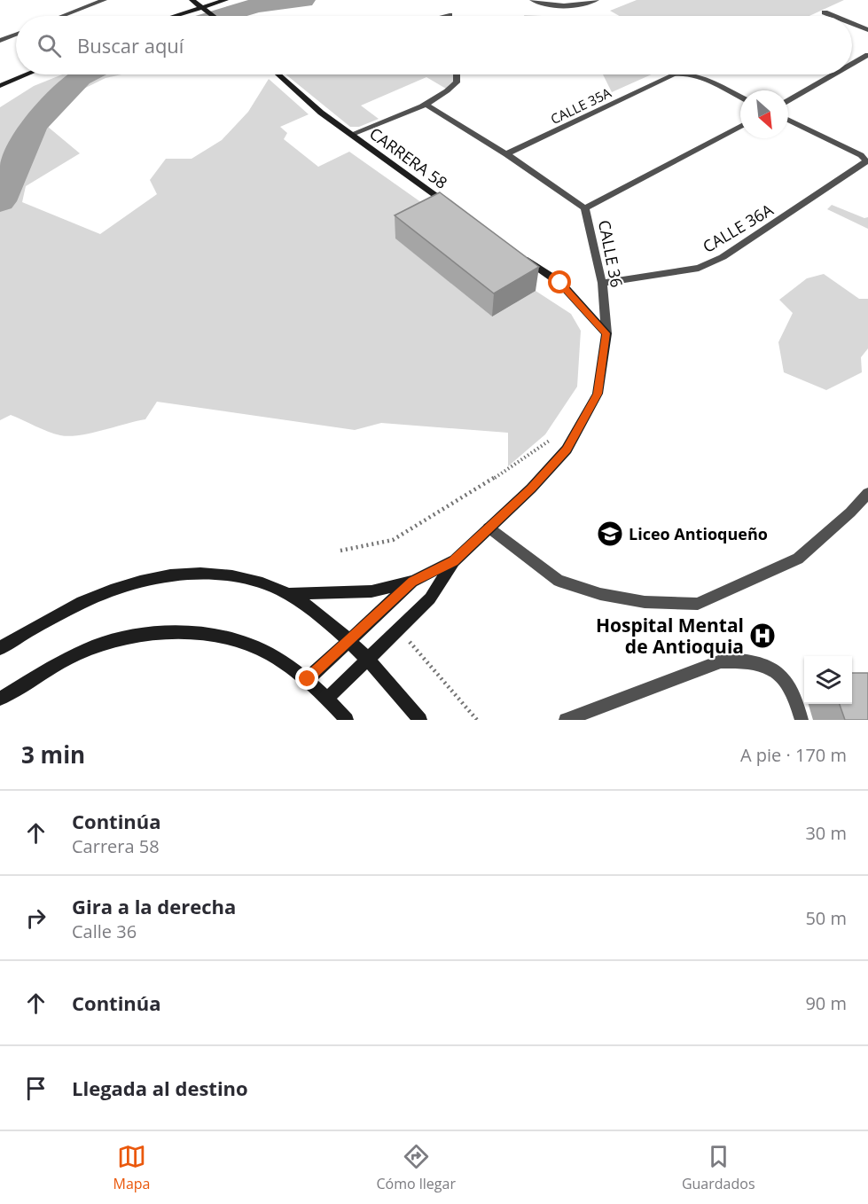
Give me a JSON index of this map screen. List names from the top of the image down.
{
  "streets": {
    "main road": ["CARRERA 58", "CALLE 36"],
    "street": ["CALLE 35A", "CALLE 36A"]
  },
  "crossings": [
    ["CALLE 36A", "CALLE 36"]
  ],
  "places": {
    "school or university": ["Liceo Antioqueño"],
    "hospital": ["Hospital Mental de Antioquia"]
  },
  "north": "bottom right",
  "page": {
    "search": "Buscar aquí",
    "heading": ["3 min", "A pie · 170 m"],
    "list": [
      ["Continúa", "Carrera 58", "30 m"],
      ["Gira a la derecha", "Calle 36", "50 m"],
      ["Continúa", "90 m"],
      "Llegada al destino"
    ],
    "nav": ["Mapa", "Cómo llegar", "Guardados"]
  }
}
